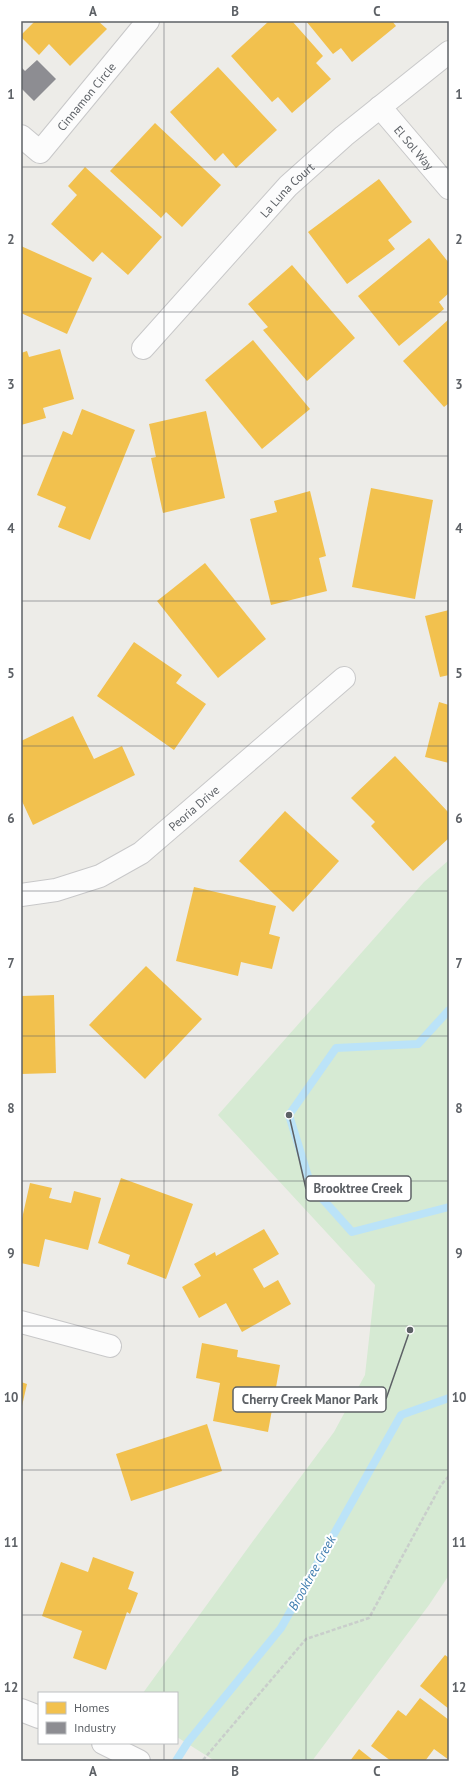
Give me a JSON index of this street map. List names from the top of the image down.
{
  "streets": {
    "street": [
      "Cinnamon Circle",
      "El Sol Way",
      "La Luna Court",
      "Peoria Drive"
    ]
  },
  "crossings": [
    ["El Sol Way", "La Luna Court"]
  ],
  "water": ["Brooktree Creek"],
  "places": ["Brooktree Creek", "Cherry Creek Manor Park"],
  "legend": ["Homes", "Industry"],
  "grid": {
    "columns": ["A", "B", "C"],
    "rows": [
      "1",
      "2",
      "3",
      "4",
      "5",
      "6",
      "7",
      "8",
      "9",
      "10",
      "11",
      "12"
    ]
  }
}
